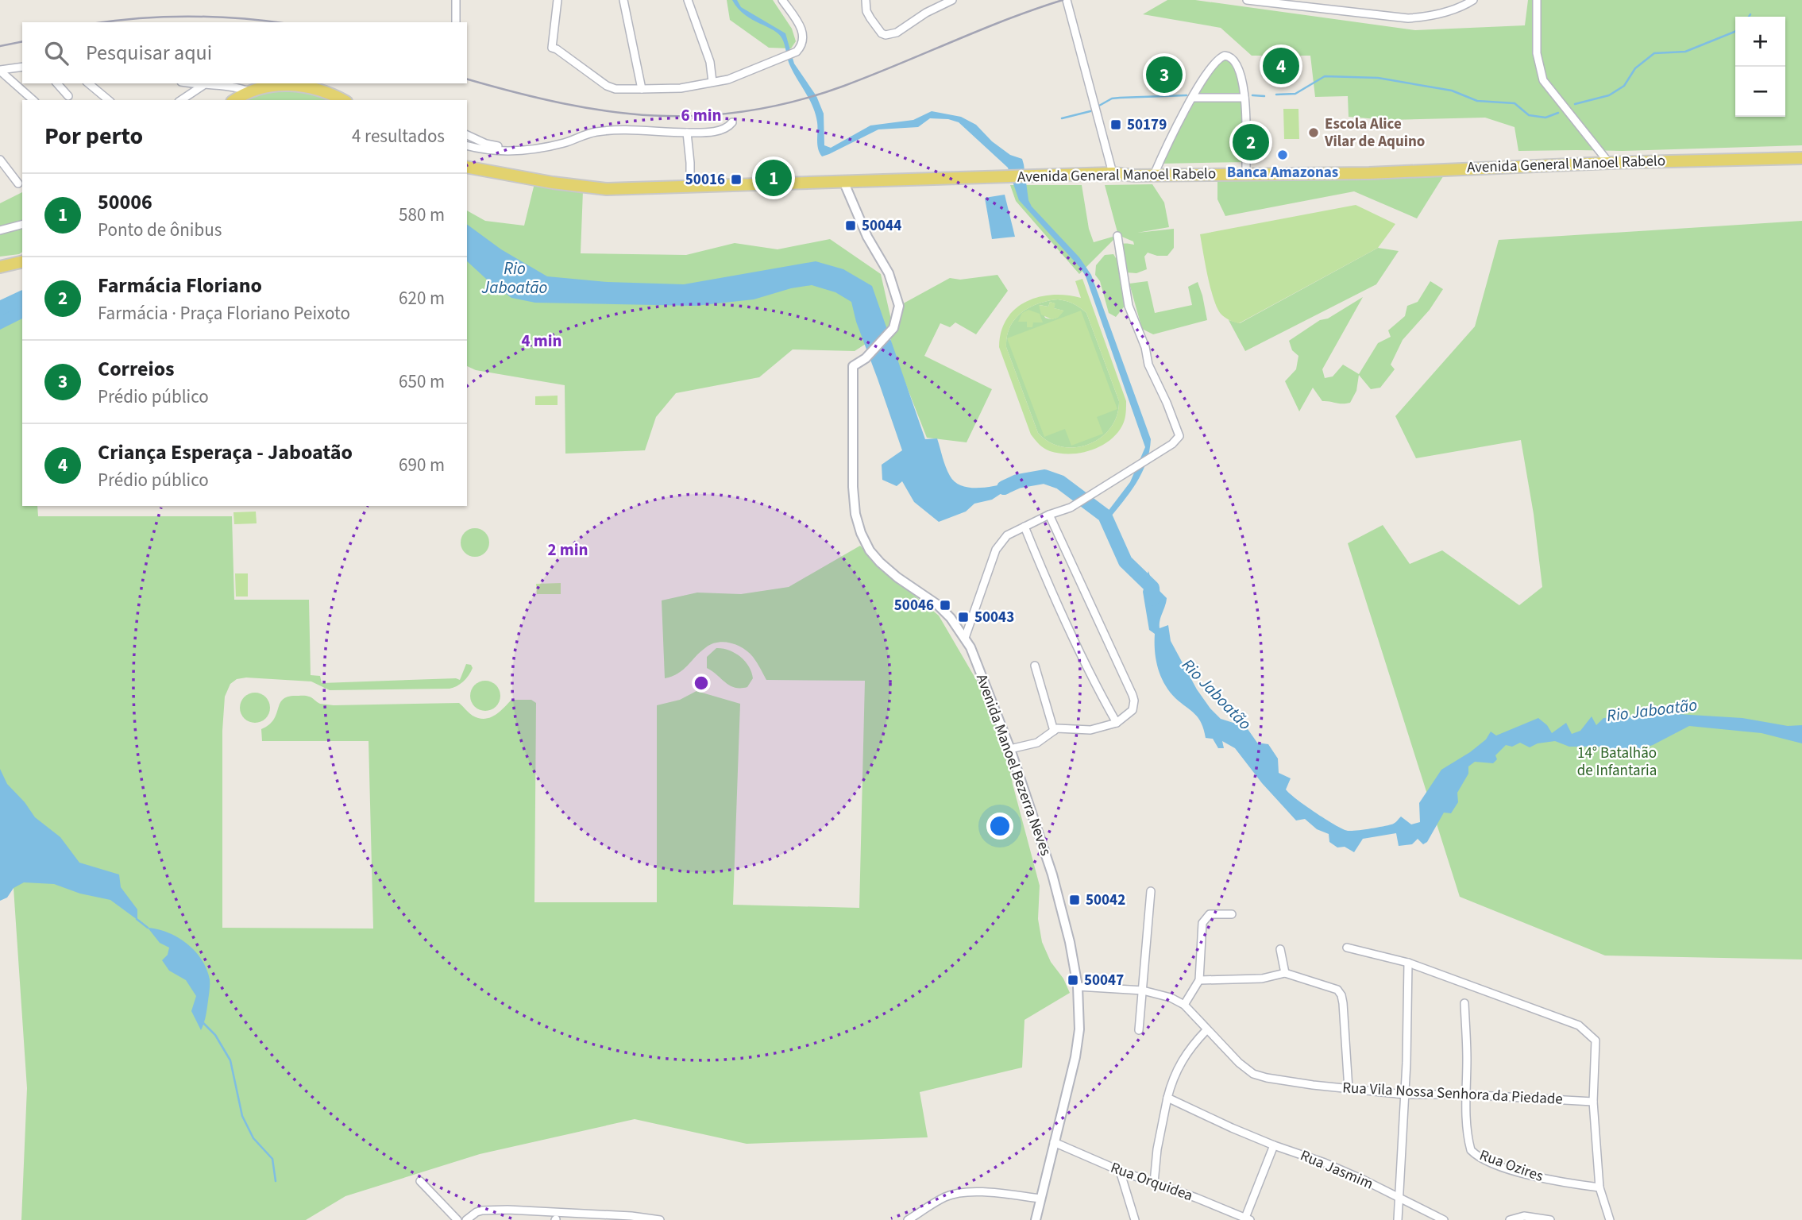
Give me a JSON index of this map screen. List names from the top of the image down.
{
  "streets": {
    "main road": ["Avenida General Manoel Rabelo"],
    "street": [
      "Avenida Manoel Bezerra Neves",
      "Rua Vila Nossa Senhora da Piedade",
      "Rua Ozires",
      "Rua Jasmim",
      "Rua Orquidea"
    ]
  },
  "crossings": [
    ["Avenida General Manoel Rabelo", "Avenida Manoel Bezerra Neves"],
    ["Avenida Manoel Bezerra Neves", "Rua Vila Nossa Senhora da Piedade"],
    ["Avenida Manoel Bezerra Neves", "Rua Orquidea"],
    ["Rua Vila Nossa Senhora da Piedade", "Rua Ozires"]
  ],
  "water": ["Rio Jaboatão"],
  "parks": ["14° Batalhão de Infantaria"],
  "places": {
    "transit": [
      "50179",
      "50016",
      "50044",
      "50046",
      "50043",
      "50042",
      "50047"
    ],
    "other": ["Escola Alice Vilar de Aquino", "Banca Amazonas"]
  },
  "page": {
    "map_buttons": ["+", "−"],
    "search": "Pesquisar aqui",
    "pins": [
      "4",
      "3",
      "2",
      "1"
    ],
    "heading": ["Por perto", "4 resultados"],
    "list": [
      {
        "mark": "1",
        "name": "50006",
        "note": "Ponto de ônibus",
        "value": "580 m"
      },
      {
        "mark": "2",
        "name": "Farmácia Floriano",
        "note": "Farmácia · Praça Floriano Peixoto",
        "value": "620 m"
      },
      {
        "mark": "3",
        "name": "Correios",
        "note": "Prédio público",
        "value": "650 m"
      },
      {
        "mark": "4",
        "name": "Criança Esperaça - Jaboatão",
        "note": "Prédio público",
        "value": "690 m"
      }
    ]
  },
  "rings": ["6 min", "4 min", "2 min"]
}
